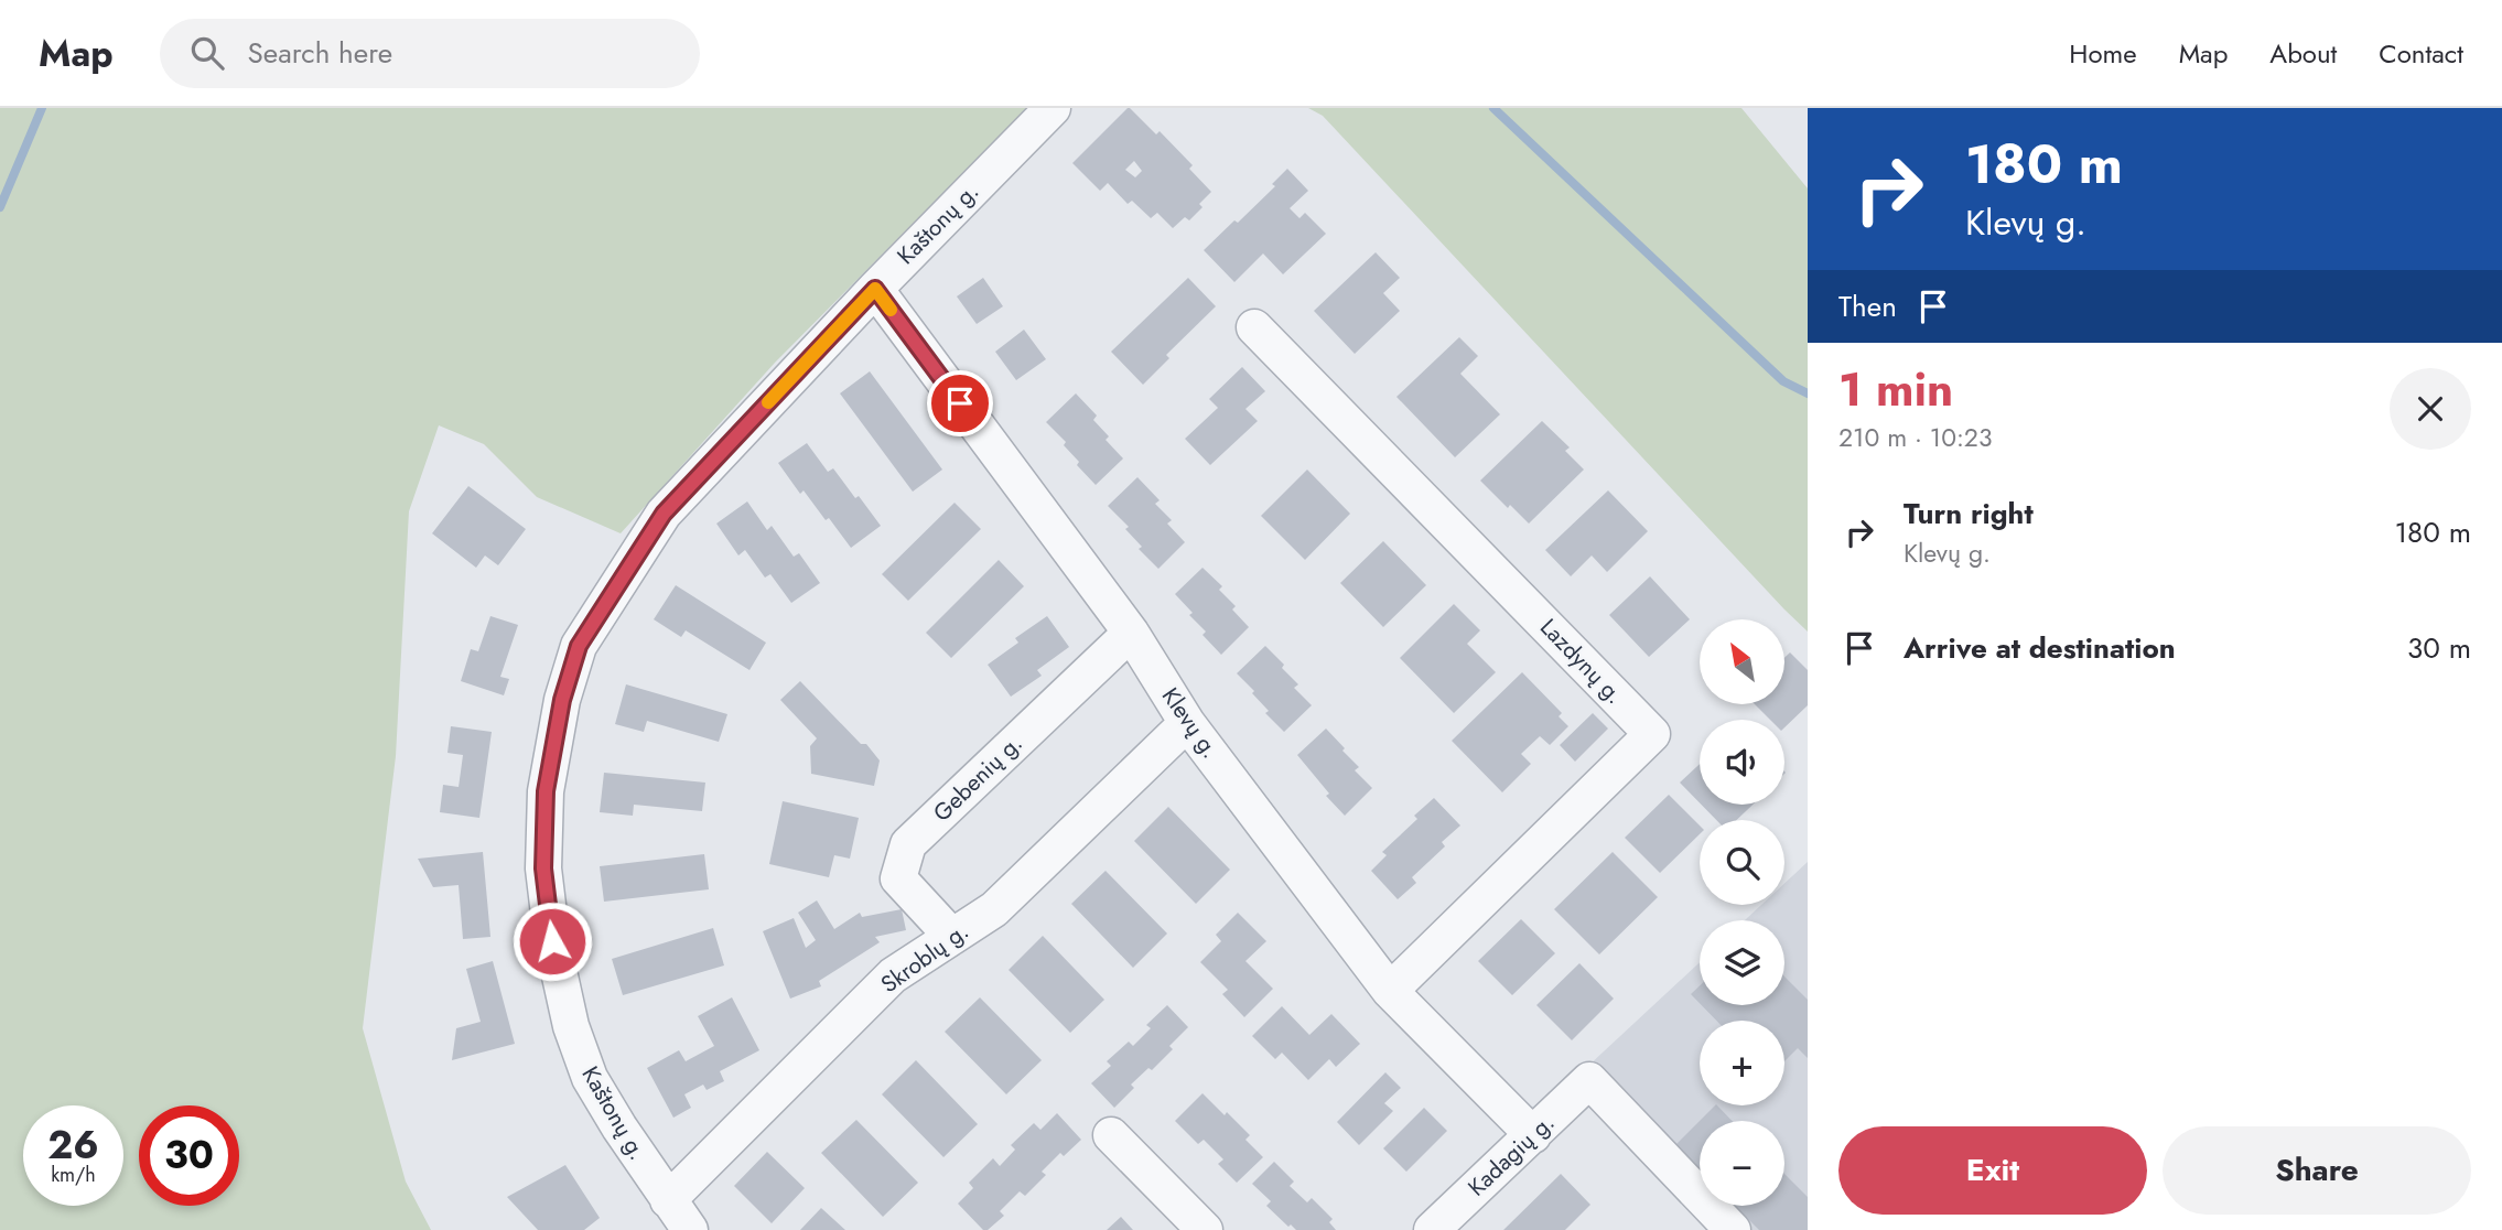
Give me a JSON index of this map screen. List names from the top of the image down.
{
  "streets": {
    "street": [
      "Kaštonų g.",
      "Lazdynų g.",
      "Klevų g.",
      "Gebenių g.",
      "Skroblų g.",
      "Kadagių g."
    ]
  },
  "crossings": [
    ["Kaštonų g.", "Klevų g."],
    ["Kaštonų g.", "Skroblų g."],
    ["Lazdynų g.", "Klevų g."],
    ["Klevų g.", "Gebenių g."],
    ["Klevų g.", "Skroblų g."],
    ["Klevų g.", "Kadagių g."],
    ["Gebenių g.", "Skroblų g."]
  ],
  "north": "top left",
  "page": {
    "header": "Map",
    "search": "Search here",
    "nav": [
      "Home",
      "Map",
      "About",
      "Contact"
    ],
    "turn": ["180 m", "Klevų g."],
    "then": "Then",
    "heading": ["1 min", "210 m · 10:23"],
    "list": [
      {
        "name": "Turn right",
        "note": "Klevų g.",
        "value": "180 m"
      },
      {
        "name": "Arrive at destination",
        "value": "30 m"
      }
    ],
    "map_buttons": ["+", "−"],
    "speed": "26 km/h",
    "limit": "30",
    "buttons": ["Exit", "Share"]
  }
}
